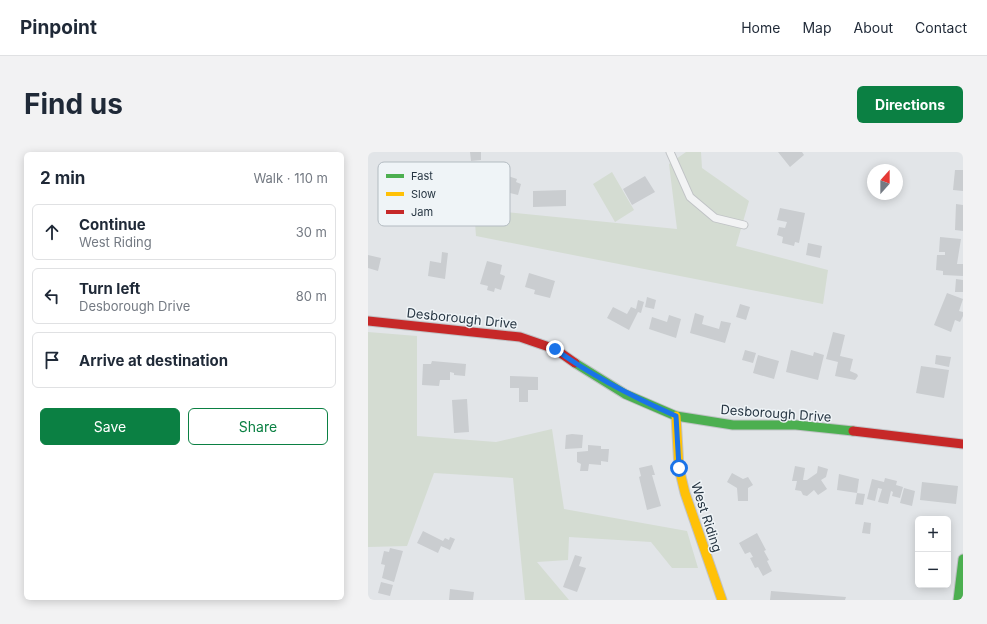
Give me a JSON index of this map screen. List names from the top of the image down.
{
  "streets": {
    "street": ["Desborough Drive", "West Riding"]
  },
  "crossings": [
    ["Desborough Drive", "West Riding"]
  ],
  "legend": ["Fast", "Slow", "Jam"],
  "north": "top",
  "page": {
    "header": "Pinpoint",
    "nav": [
      "Home",
      "Map",
      "About",
      "Contact"
    ],
    "buttons": [
      "Directions",
      ["Save", "Share"]
    ],
    "title": "Find us",
    "heading": ["2 min", "Walk · 110 m"],
    "list": [
      ["Continue", "West Riding", "30 m"],
      ["Turn left", "Desborough Drive", "80 m"],
      "Arrive at destination"
    ],
    "map_buttons": ["+", "−"]
  }
}
